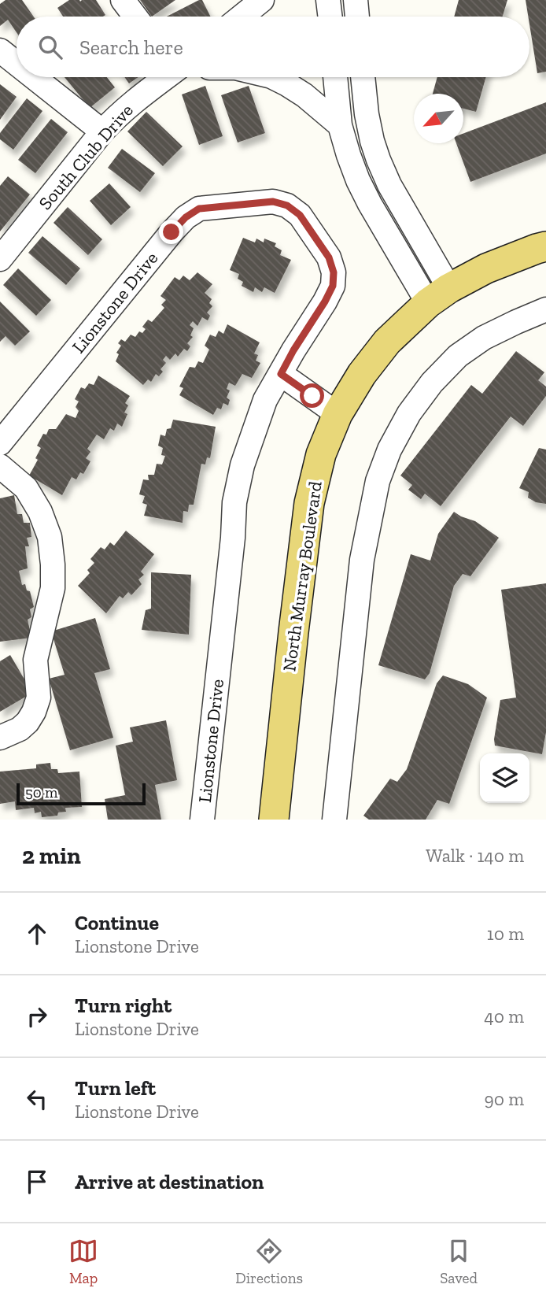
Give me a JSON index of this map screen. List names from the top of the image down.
{
  "streets": {
    "main road": ["North Murray Boulevard"],
    "street": ["South Club Drive", "Lionstone Drive"]
  },
  "scale_bar": "50 m",
  "north": "bottom left",
  "page": {
    "search": "Search here",
    "scale": "50 m",
    "heading": ["2 min", "Walk · 140 m"],
    "list": [
      ["Continue", "Lionstone Drive", "10 m"],
      ["Turn right", "Lionstone Drive", "40 m"],
      ["Turn left", "Lionstone Drive", "90 m"],
      "Arrive at destination"
    ],
    "nav": ["Map", "Directions", "Saved"]
  }
}
